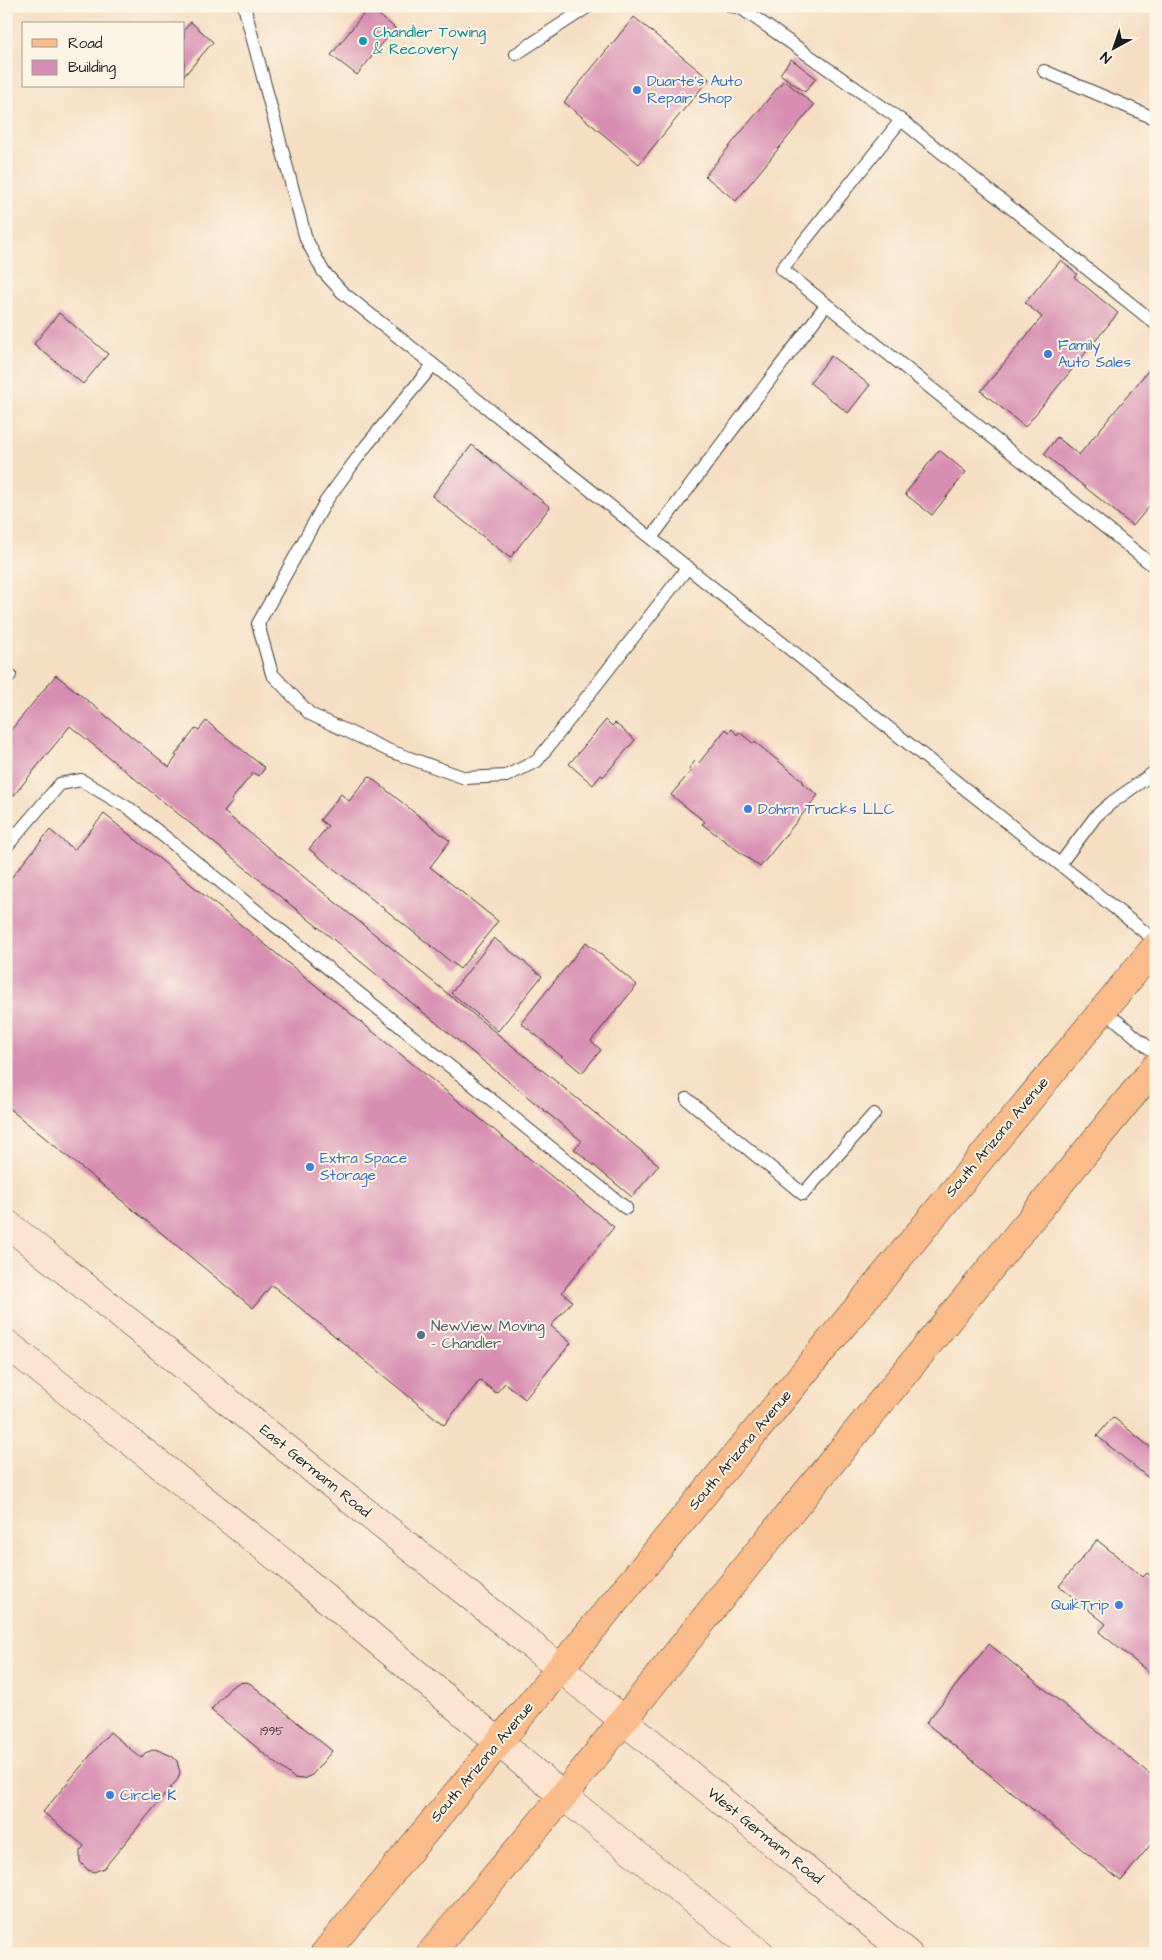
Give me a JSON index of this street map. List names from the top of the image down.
{
  "streets": {
    "main road": ["South Arizona Avenue", "East Germann Road", "West Germann Road"]
  },
  "crossings": [
    ["South Arizona Avenue", "East Germann Road"],
    ["East Germann Road", "West Germann Road"]
  ],
  "places": [
    "Chandler Towing & Recovery",
    "Duarte's Auto Repair Shop",
    "Family Auto Sales",
    "Dohrn Trucks LLC",
    "Extra Space Storage",
    "NewView Moving - Chandler",
    "QuikTrip",
    "Circle K"
  ],
  "house_numbers": ["1995"],
  "legend": ["Road", "Building"],
  "north": "bottom left"
}
